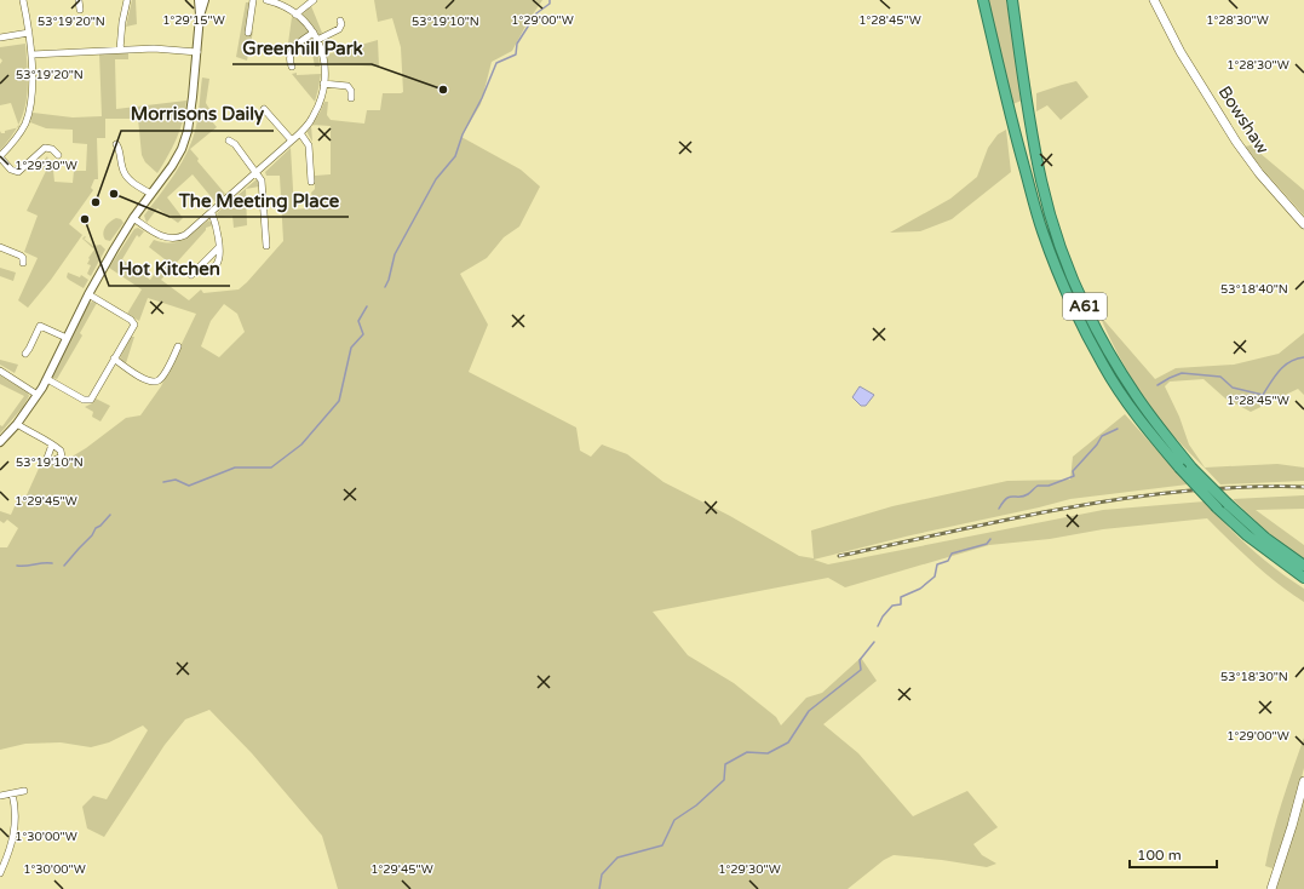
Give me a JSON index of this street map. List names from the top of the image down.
{
  "streets": {
    "highway": ["A61"],
    "main road": ["Bowshaw"]
  },
  "places": [
    "Greenhill Park",
    "The Meeting Place",
    "Morrisons Daily",
    "Hot Kitchen"
  ],
  "scale_bar": "100 m",
  "coordinates": [
    "1°29'15\"W",
    "1°29'00\"W",
    "1°28'45\"W",
    "1°28'30\"W",
    "53°19'20\"N",
    "53°19'10\"N",
    "1°29'30\"W",
    "53°18'40\"N",
    "1°29'45\"W",
    "53°18'30\"N",
    "1°30'00\"W"
  ]
}
